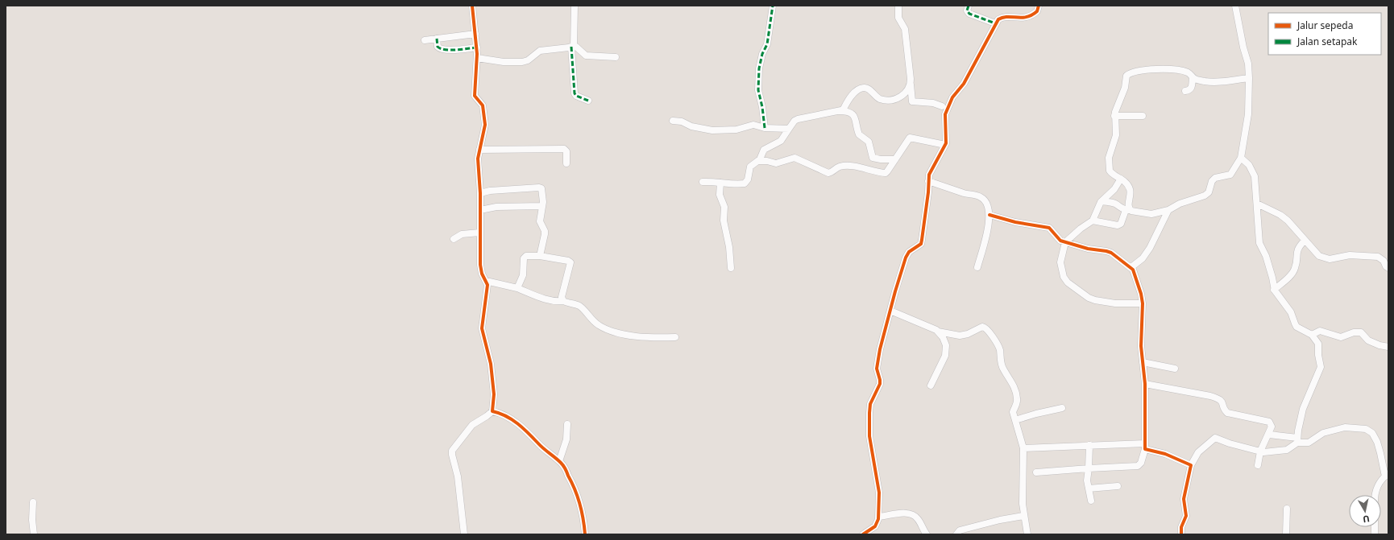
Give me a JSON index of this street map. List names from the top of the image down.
{
  "legend": ["Jalur sepeda", "Jalan setapak"],
  "north": "bottom"
}
